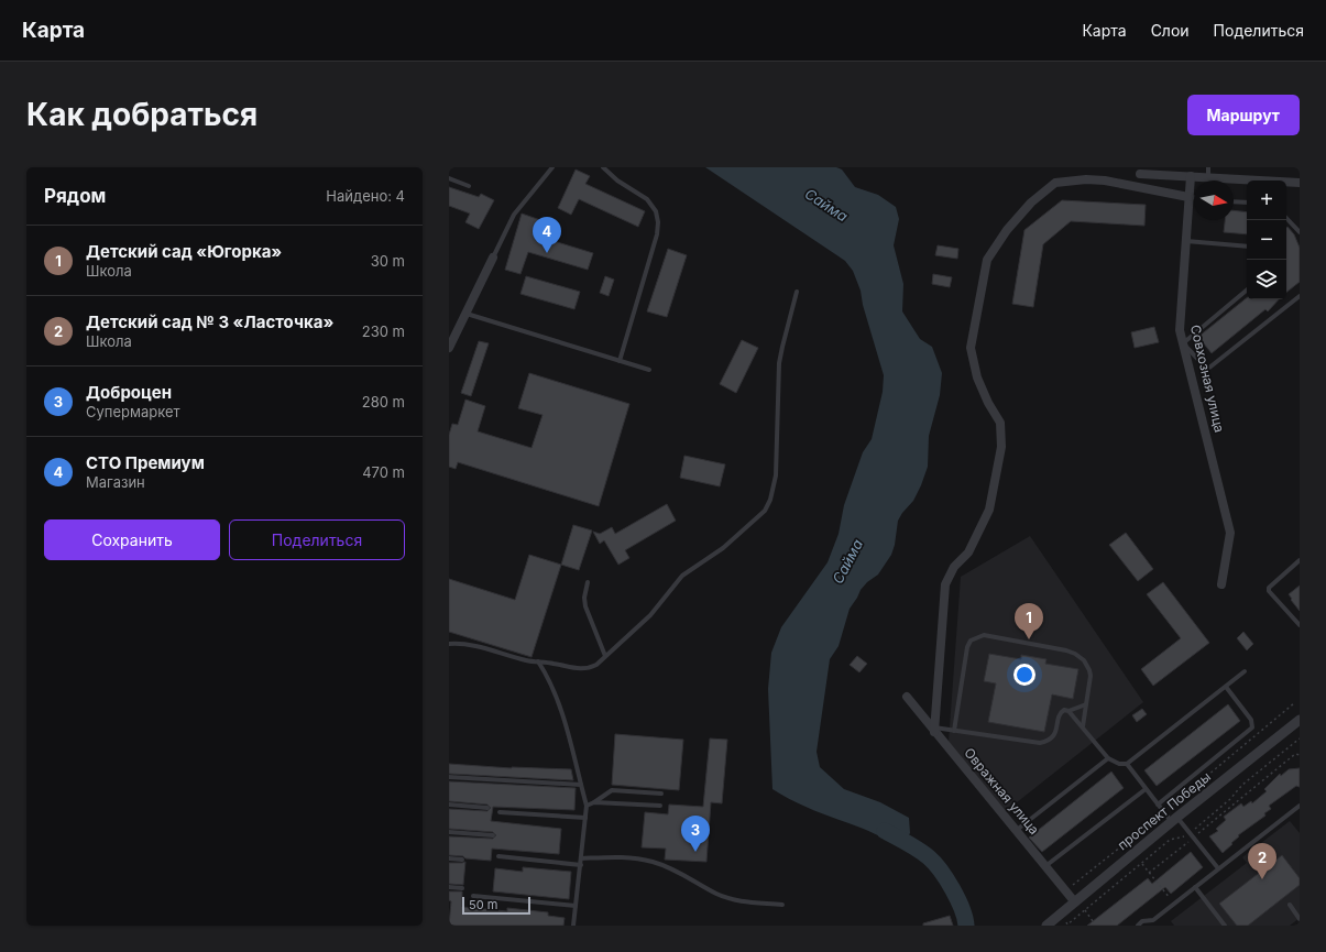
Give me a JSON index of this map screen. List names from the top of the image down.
{
  "streets": {
    "street": ["Совхозная улица", "Овражная улица", "проспект Победы"]
  },
  "crossings": [
    ["Овражная улица", "проспект Победы"]
  ],
  "water": ["Сайма"],
  "scale_bar": "50 m",
  "north": "right",
  "page": {
    "header": "Карта",
    "nav": ["Карта", "Слои", "Поделиться"],
    "buttons": [
      "Маршрут",
      ["Сохранить", "Поделиться"]
    ],
    "title": "Как добраться",
    "heading": ["Рядом", "Найдено: 4"],
    "map_buttons": ["+", "−"],
    "pins": [
      "4",
      "1",
      "3",
      "2"
    ],
    "list": [
      {
        "mark": "1",
        "name": "Детский сад «Югорка»",
        "note": "Школа",
        "value": "30 m"
      },
      {
        "mark": "2",
        "name": "Детский сад № 3 «Ласточка»",
        "note": "Школа",
        "value": "230 m"
      },
      {
        "mark": "3",
        "name": "Доброцен",
        "note": "Супермаркет",
        "value": "280 m"
      },
      {
        "mark": "4",
        "name": "СТО Премиум",
        "note": "Магазин",
        "value": "470 m"
      }
    ],
    "scale": "50 m"
  }
}
